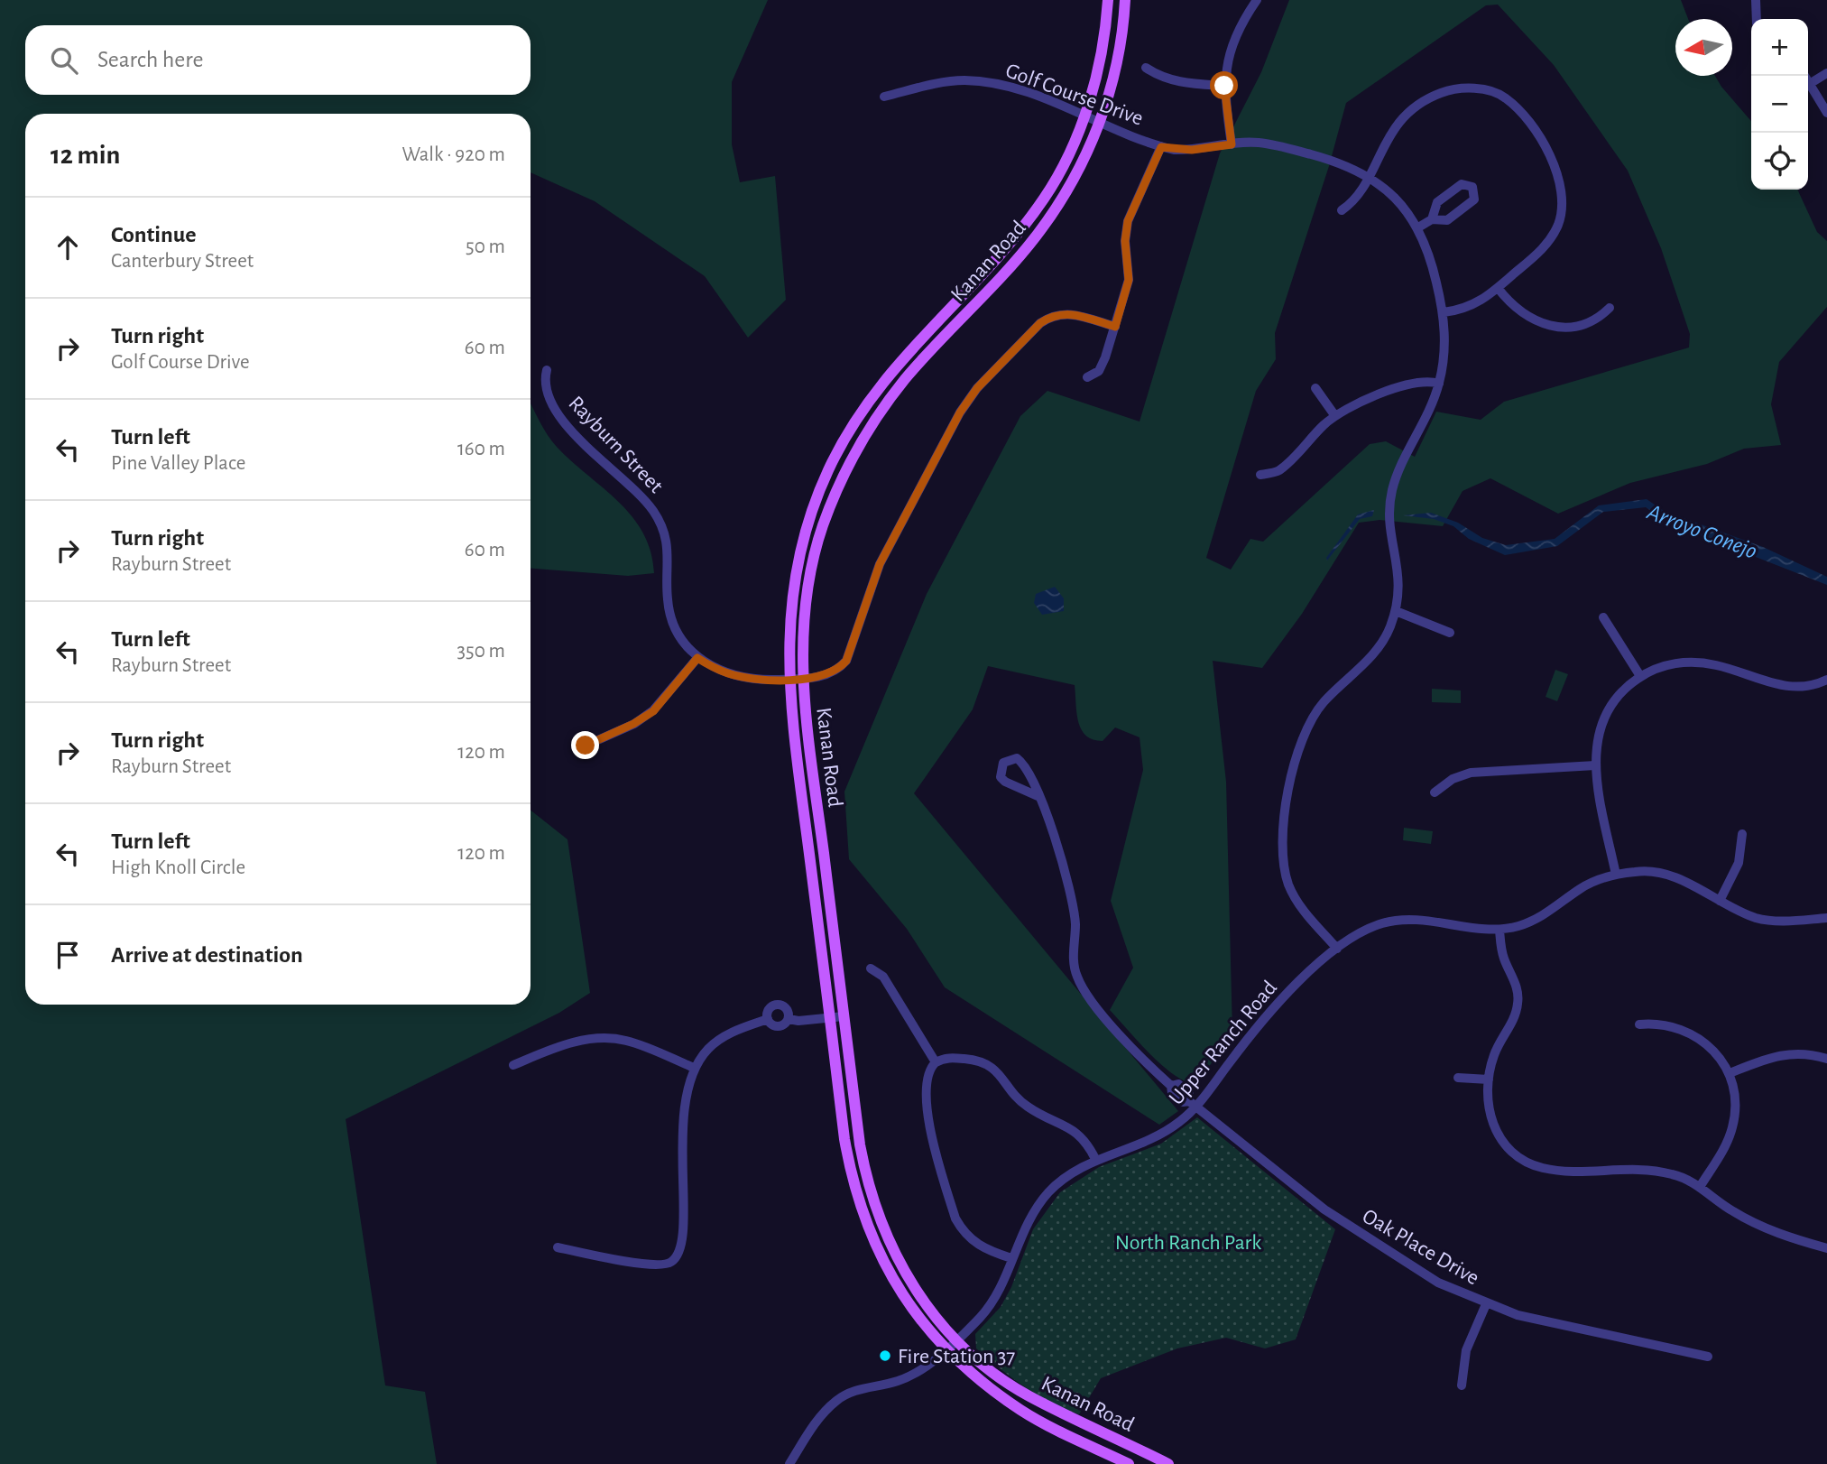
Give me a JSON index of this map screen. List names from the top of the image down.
{
  "streets": {
    "main road": ["Kanan Road"],
    "street": [
      "Golf Course Drive",
      "Rayburn Street",
      "Upper Ranch Road",
      "Oak Place Drive"
    ]
  },
  "crossings": [
    ["Golf Course Drive", "Kanan Road"],
    ["Golf Course Drive", "Upper Ranch Road"],
    ["Kanan Road", "Rayburn Street"],
    ["Kanan Road", "Upper Ranch Road"],
    ["Upper Ranch Road", "Oak Place Drive"]
  ],
  "water": ["Arroyo Conejo"],
  "parks": ["North Ranch Park"],
  "places": ["Fire Station 37"],
  "north": "left",
  "page": {
    "map_buttons": ["+", "−"],
    "search": "Search here",
    "heading": ["12 min", "Walk · 920 m"],
    "list": [
      ["Continue", "Canterbury Street", "50 m"],
      ["Turn right", "Golf Course Drive", "60 m"],
      ["Turn left", "Pine Valley Place", "160 m"],
      ["Turn right", "Rayburn Street", "60 m"],
      ["Turn left", "Rayburn Street", "350 m"],
      ["Turn right", "Rayburn Street", "120 m"],
      ["Turn left", "High Knoll Circle", "120 m"],
      "Arrive at destination"
    ]
  }
}
